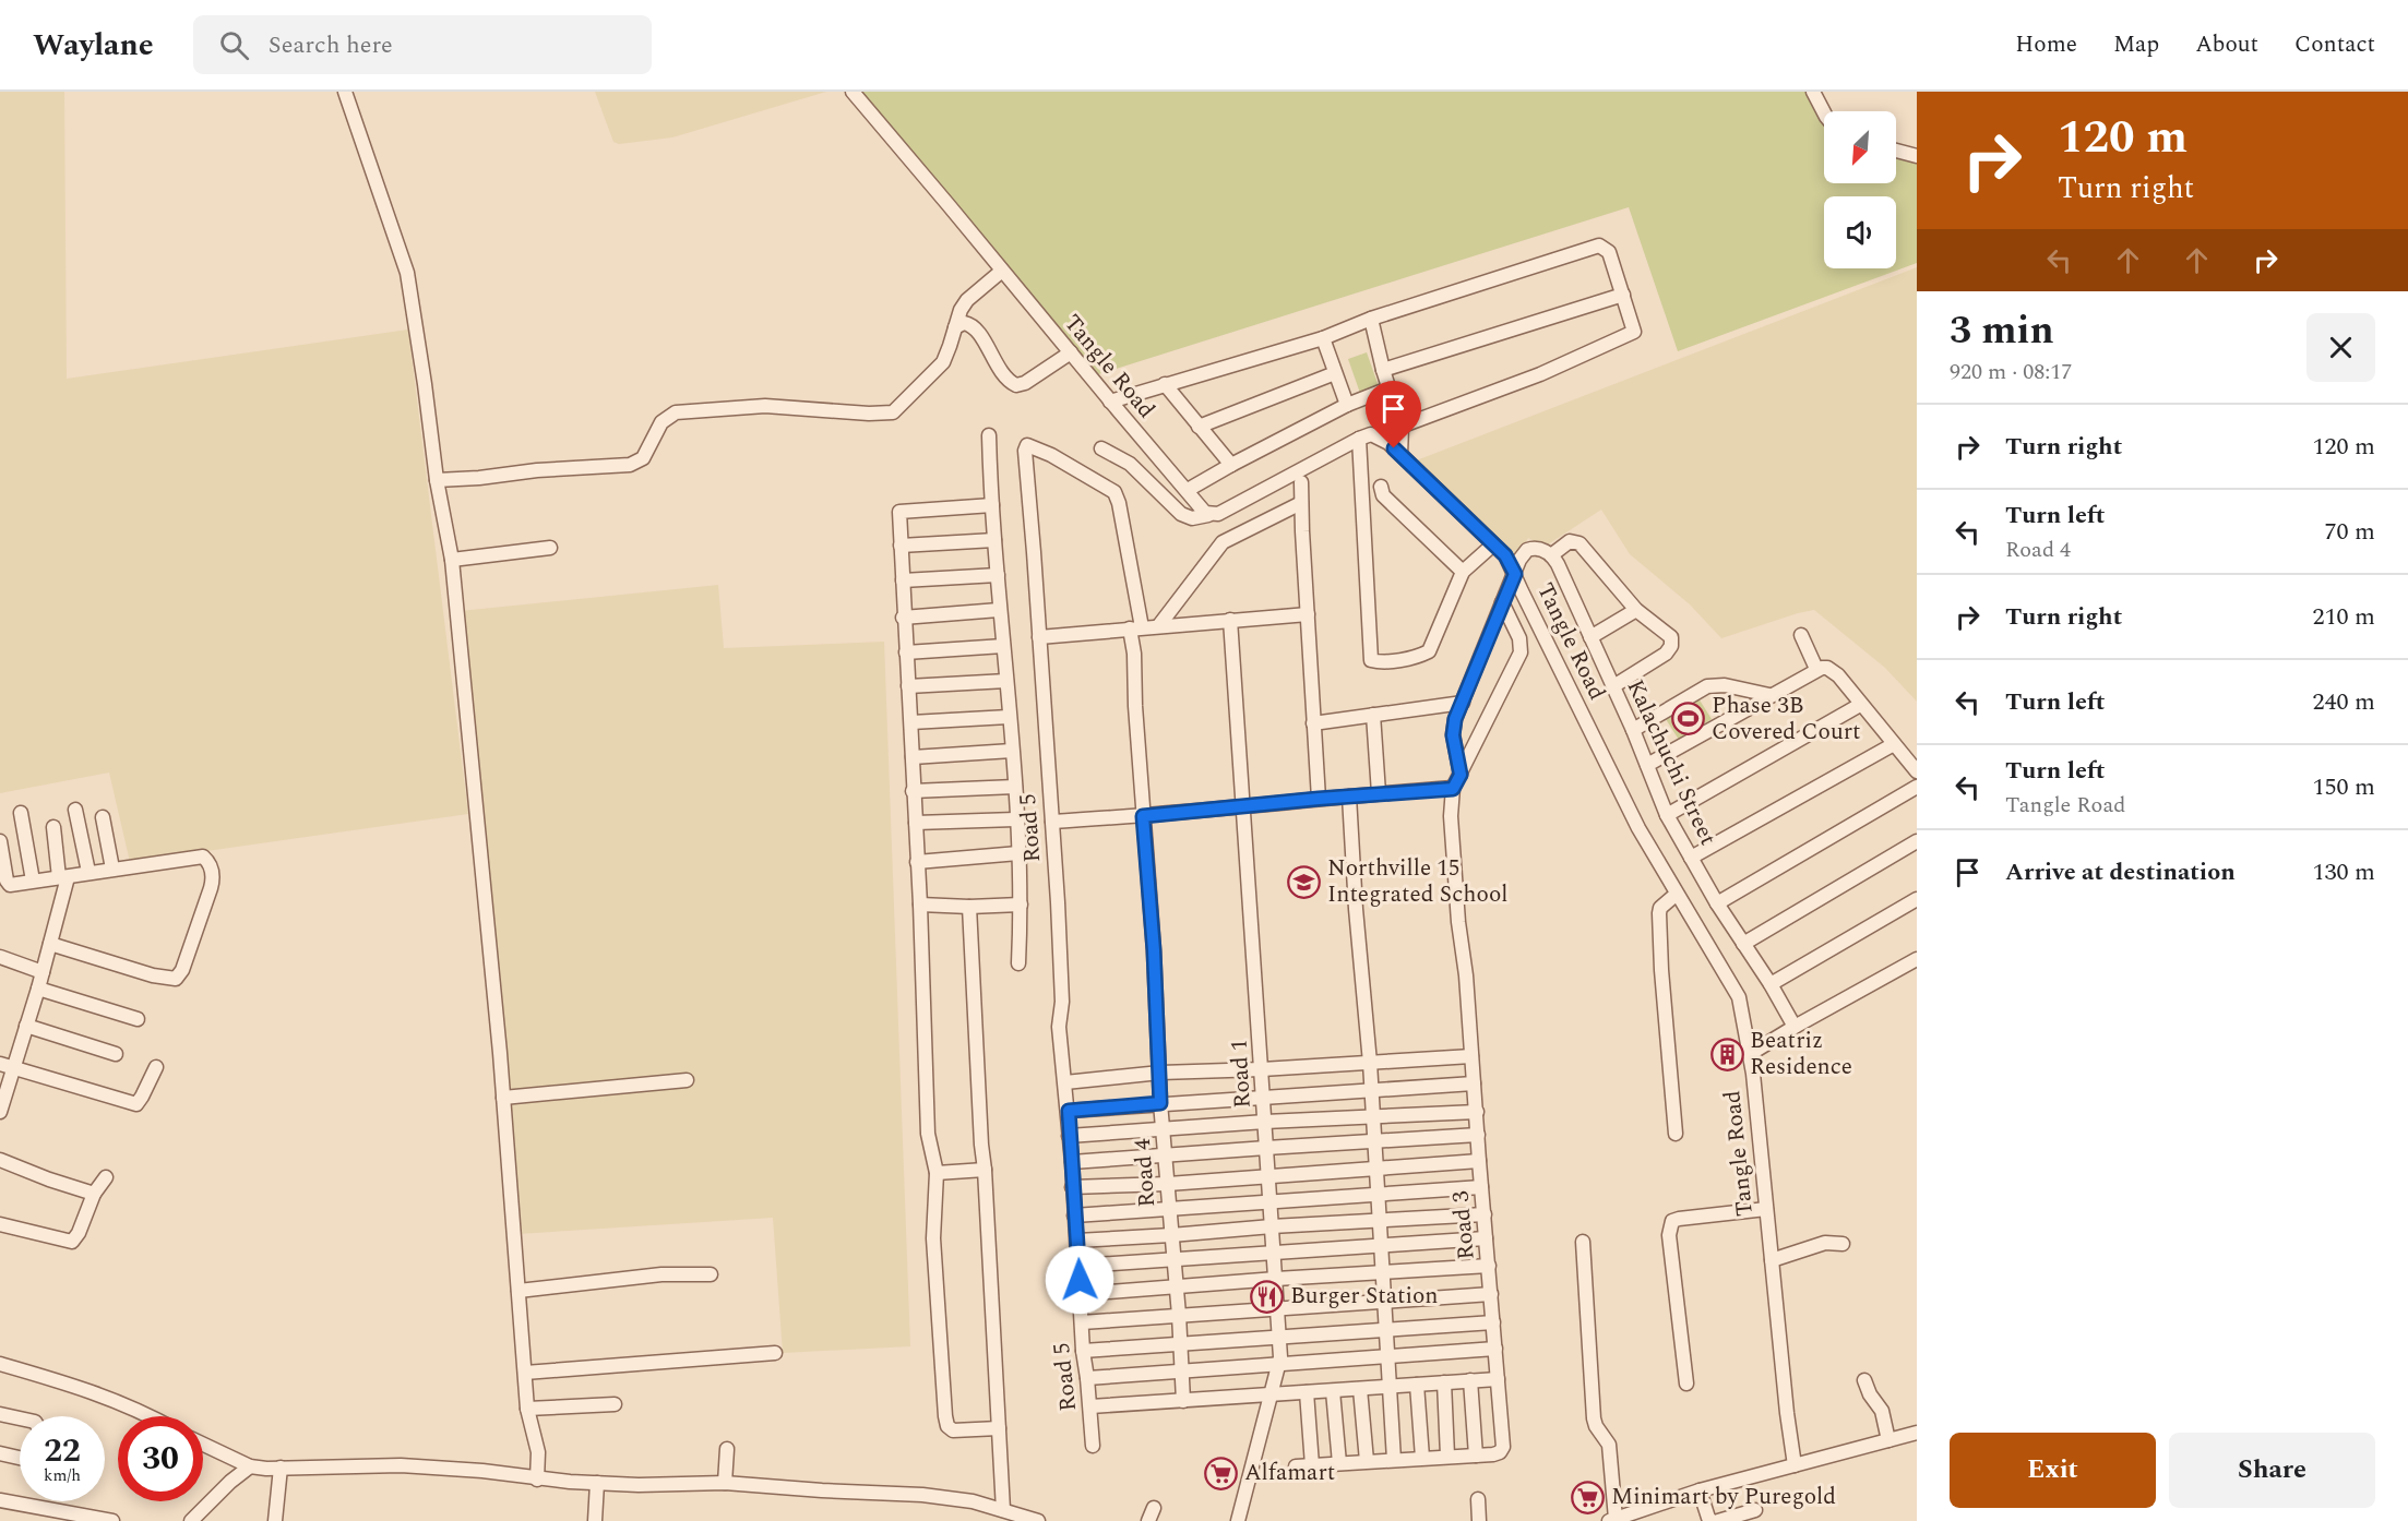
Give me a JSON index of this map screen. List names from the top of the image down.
{
  "streets": {
    "street": [
      "Tangle Road",
      "Kalachuchi Street",
      "Road 5",
      "Road 1",
      "Road 4",
      "Road 3"
    ]
  },
  "crossings": [
    ["Road 5", "Road 4"]
  ],
  "places": {
    "sports": ["Phase 3B Covered Court"],
    "school or university": ["Northville 15 Integrated School"],
    "building": ["Beatriz Residence"],
    "restaurant": ["Burger Station"],
    "supermarket": ["Alfamart", "Minimart by Puregold"]
  },
  "north": "bottom left",
  "page": {
    "header": "Waylane",
    "search": "Search here",
    "nav": [
      "Home",
      "Map",
      "About",
      "Contact"
    ],
    "turn": ["120 m", "Turn right"],
    "heading": ["3 min", "920 m · 08:17"],
    "list": [
      {
        "name": "Turn right",
        "value": "120 m"
      },
      {
        "name": "Turn left",
        "note": "Road 4",
        "value": "70 m"
      },
      {
        "name": "Turn right",
        "value": "210 m"
      },
      {
        "name": "Turn left",
        "value": "240 m"
      },
      {
        "name": "Turn left",
        "note": "Tangle Road",
        "value": "150 m"
      },
      {
        "name": "Arrive at destination",
        "value": "130 m"
      }
    ],
    "speed": "22 km/h",
    "limit": "30",
    "buttons": ["Exit", "Share"]
  }
}
